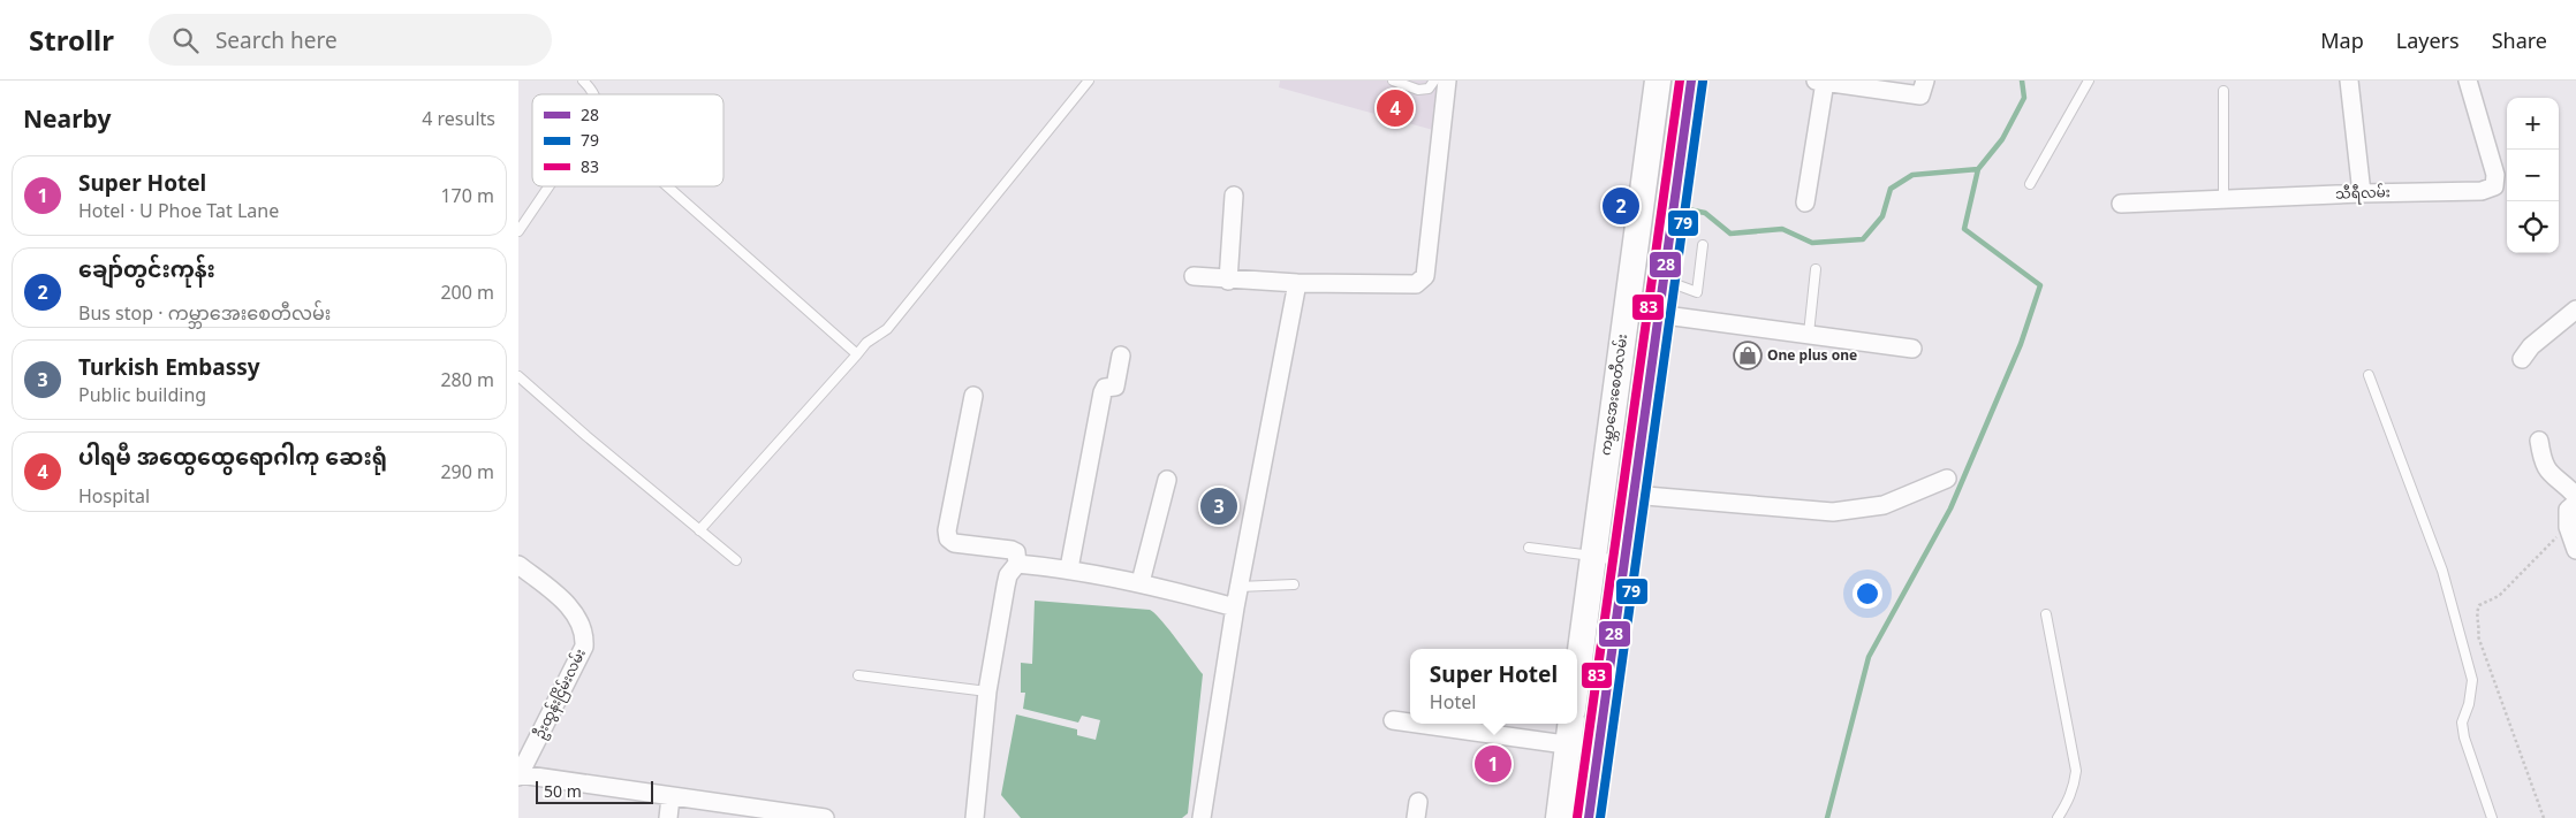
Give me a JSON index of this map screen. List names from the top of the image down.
{
  "streets": {
    "main road": ["ကမ္ဘာအေးစေတီလမ်း"],
    "street": ["သီရီလမ်း", "ဦးထွန်းငြိမ်းလမ်း"]
  },
  "places": {
    "shop": ["One plus one"]
  },
  "lines": ["transit line 28", "transit line 83", "transit line 79"],
  "legend": ["28", "79", "83"],
  "scale_bar": "50 m",
  "page": {
    "header": "Strollr",
    "search": "Search here",
    "nav": ["Map", "Layers", "Share"],
    "heading": ["Nearby", "4 results"],
    "pins": [
      "4",
      "2",
      "3",
      "1"
    ],
    "map_buttons": ["+", "−"],
    "list": [
      {
        "mark": "1",
        "name": "Super Hotel",
        "note": "Hotel · U Phoe Tat Lane",
        "value": "170 m"
      },
      {
        "mark": "2",
        "name": "ချော်တွင်းကုန်း",
        "note": "Bus stop · ကမ္ဘာအေးစေတီလမ်း",
        "value": "200 m"
      },
      {
        "mark": "3",
        "name": "Turkish Embassy",
        "note": "Public building",
        "value": "280 m"
      },
      {
        "mark": "4",
        "name": "ပါရမီ အထွေထွေရောဂါကု ဆေးရုံ",
        "note": "Hospital",
        "value": "290 m"
      }
    ],
    "popup": ["Super Hotel", "Hotel"],
    "scale": "50 m"
  }
}
